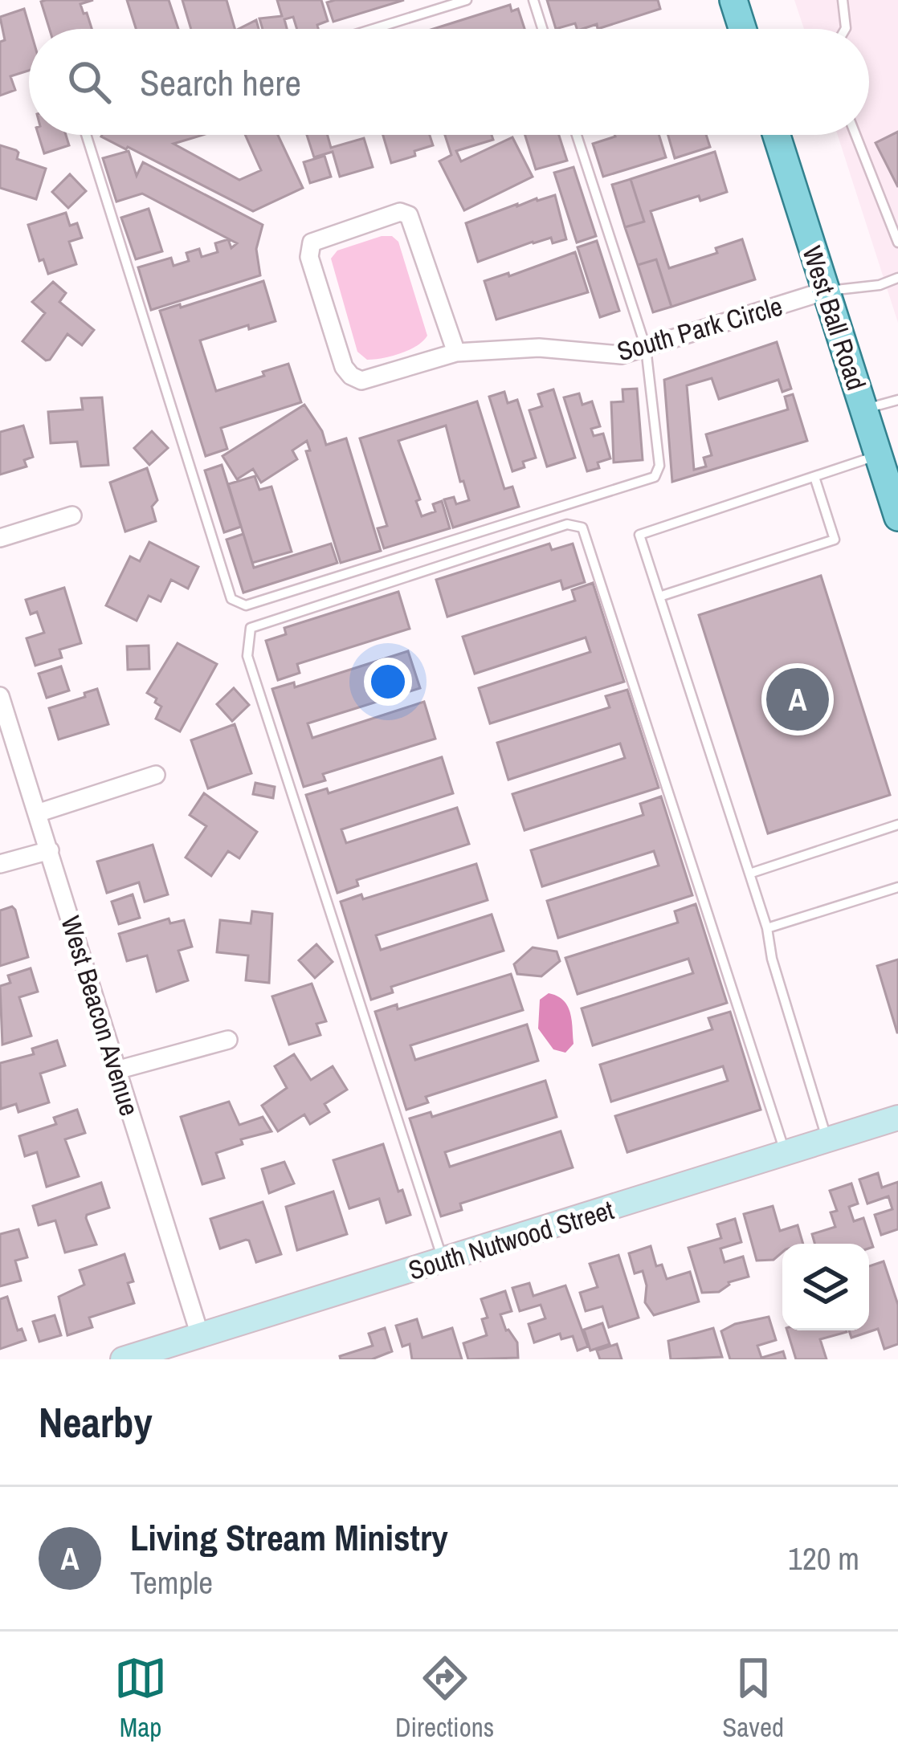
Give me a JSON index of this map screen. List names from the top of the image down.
{
  "streets": {
    "main road": ["West Ball Road"],
    "street": ["South Park Circle", "West Beacon Avenue", "South Nutwood Street"]
  },
  "crossings": [
    ["West Ball Road", "South Park Circle"],
    ["West Beacon Avenue", "South Nutwood Street"]
  ],
  "page": {
    "search": "Search here",
    "pins": "A",
    "heading": "Nearby",
    "list": [
      {
        "mark": "A",
        "name": "Living Stream Ministry",
        "note": "Temple",
        "value": "120 m"
      }
    ],
    "nav": ["Map", "Directions", "Saved"]
  }
}
